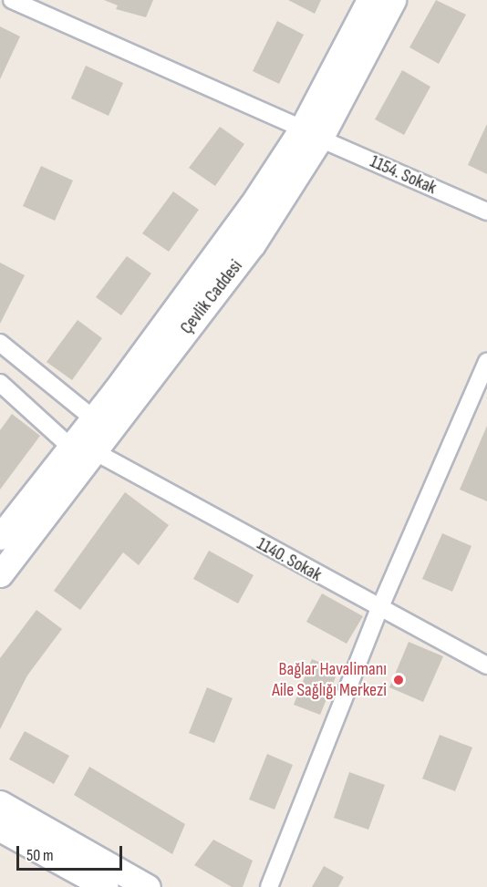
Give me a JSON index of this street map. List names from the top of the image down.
{
  "streets": {
    "main road": ["Çevlik Caddesi"],
    "street": ["1154. Sokak", "1140. Sokak"]
  },
  "crossings": [
    ["1154. Sokak", "Çevlik Caddesi"],
    ["Çevlik Caddesi", "1140. Sokak"]
  ],
  "places": ["Bağlar Havalimanı Aile Sağlığı Merkezi"],
  "scale_bar": "50 m"
}
